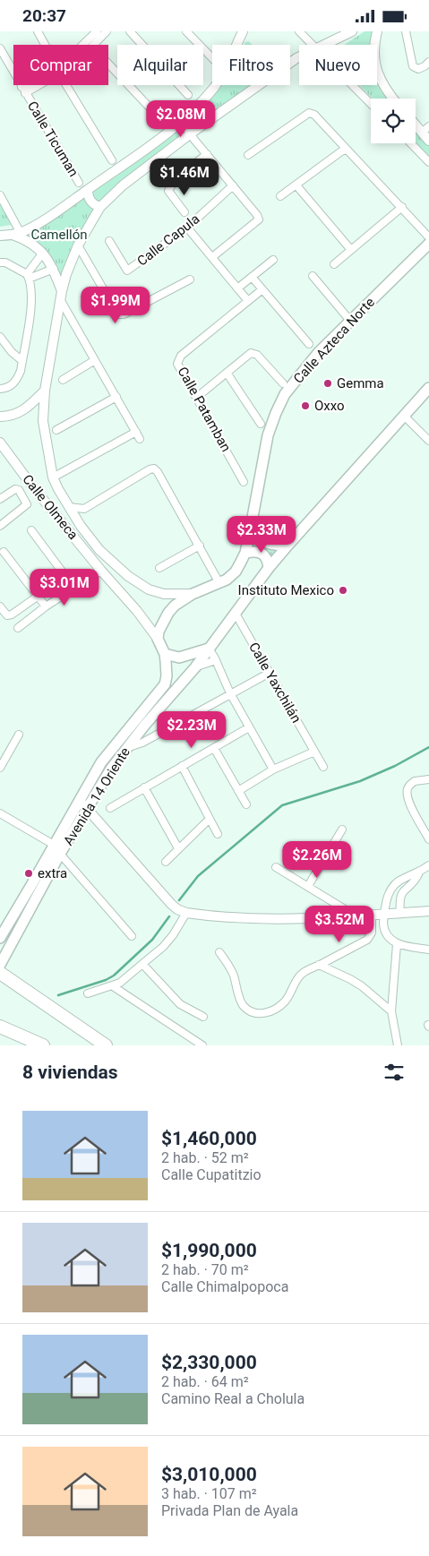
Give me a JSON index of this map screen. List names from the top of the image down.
{
  "streets": {
    "main road": ["Calle Azteca Norte", "Avenida 14 Oriente"],
    "street": [
      "Calle Ticuman",
      "Calle Capula",
      "Calle Patamban",
      "Calle Olmeca",
      "Calle Yaxchilán"
    ]
  },
  "crossings": [
    ["Calle Azteca Norte", "Calle Olmeca"]
  ],
  "parks": ["Camellón"],
  "places": [
    "Gemma",
    "Oxxo",
    "Instituto Mexico",
    "extra"
  ],
  "page": {
    "status": "20:37",
    "chip": [
      "Comprar",
      "Alquilar",
      "Filtros",
      "Nuevo"
    ],
    "price": [
      "$2.08M",
      "$1.46M",
      "$1.99M",
      "$2.33M",
      "$3.01M",
      "$2.23M",
      "$2.26M",
      "$3.52M"
    ],
    "heading": "8 viviendas",
    "list": [
      {
        "name": "$1,460,000",
        "note": "2 hab. · 52 m² · Calle Cupatitzio"
      },
      {
        "name": "$1,990,000",
        "note": "2 hab. · 70 m² · Calle Chimalpopoca"
      },
      {
        "name": "$2,330,000",
        "note": "2 hab. · 64 m² · Camino Real a Cholula"
      },
      {
        "name": "$3,010,000",
        "note": "3 hab. · 107 m² · Privada Plan de Ayala"
      }
    ]
  }
}
